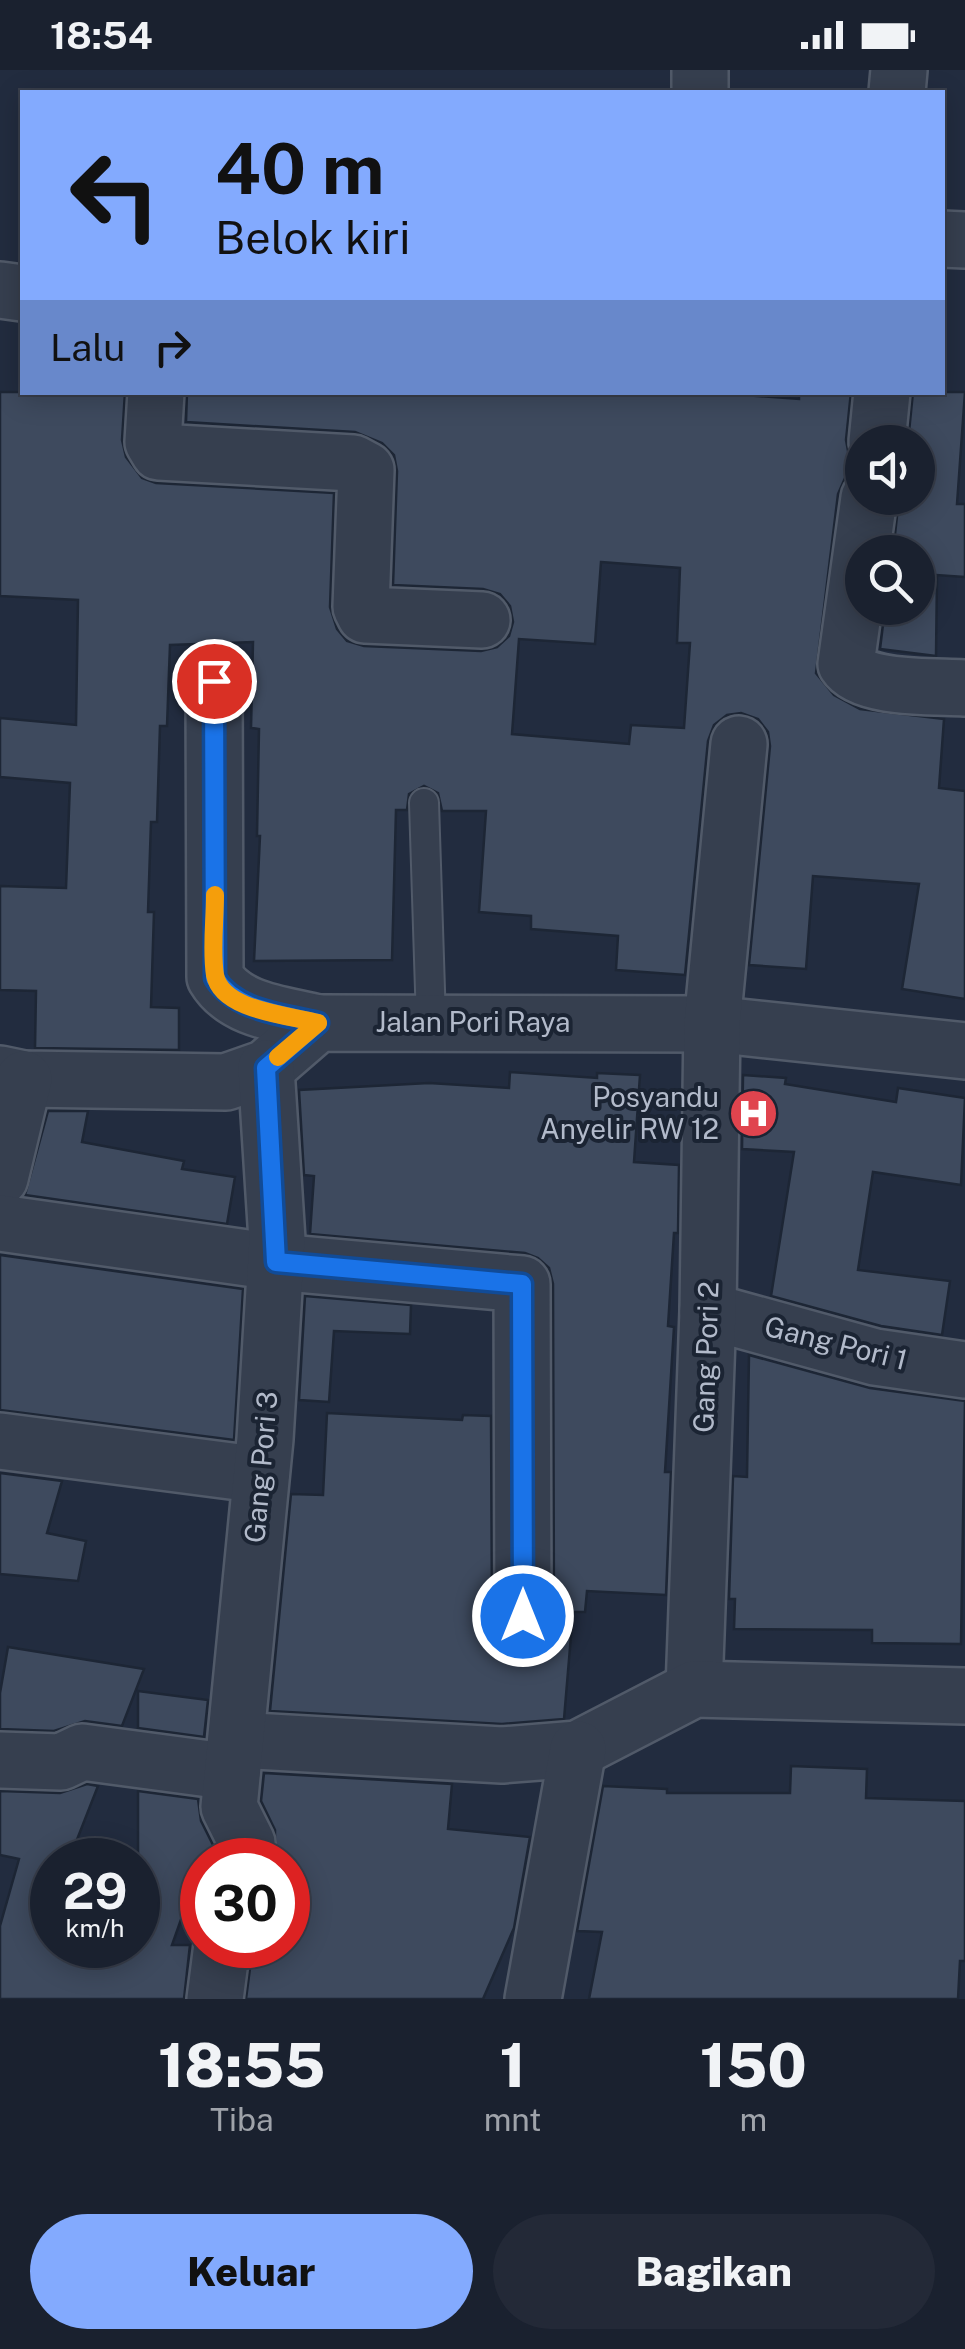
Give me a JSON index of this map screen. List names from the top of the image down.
{
  "streets": {
    "street": [
      "Jalan Pori Raya",
      "Gang Pori 1",
      "Gang Pori 2",
      "Gang Pori 3"
    ]
  },
  "crossings": [
    ["Jalan Pori Raya", "Gang Pori 2"],
    ["Gang Pori 1", "Gang Pori 2"]
  ],
  "places": {
    "hospital": ["Posyandu Anyelir RW 12"]
  },
  "page": {
    "status": "18:54",
    "turn": ["40 m", "Belok kiri"],
    "then": "Lalu",
    "speed": "29 km/h",
    "limit": "30",
    "eta": [
      "18:55",
      "Tiba",
      "1",
      "mnt",
      "150",
      "m"
    ],
    "buttons": ["Keluar", "Bagikan"]
  }
}
